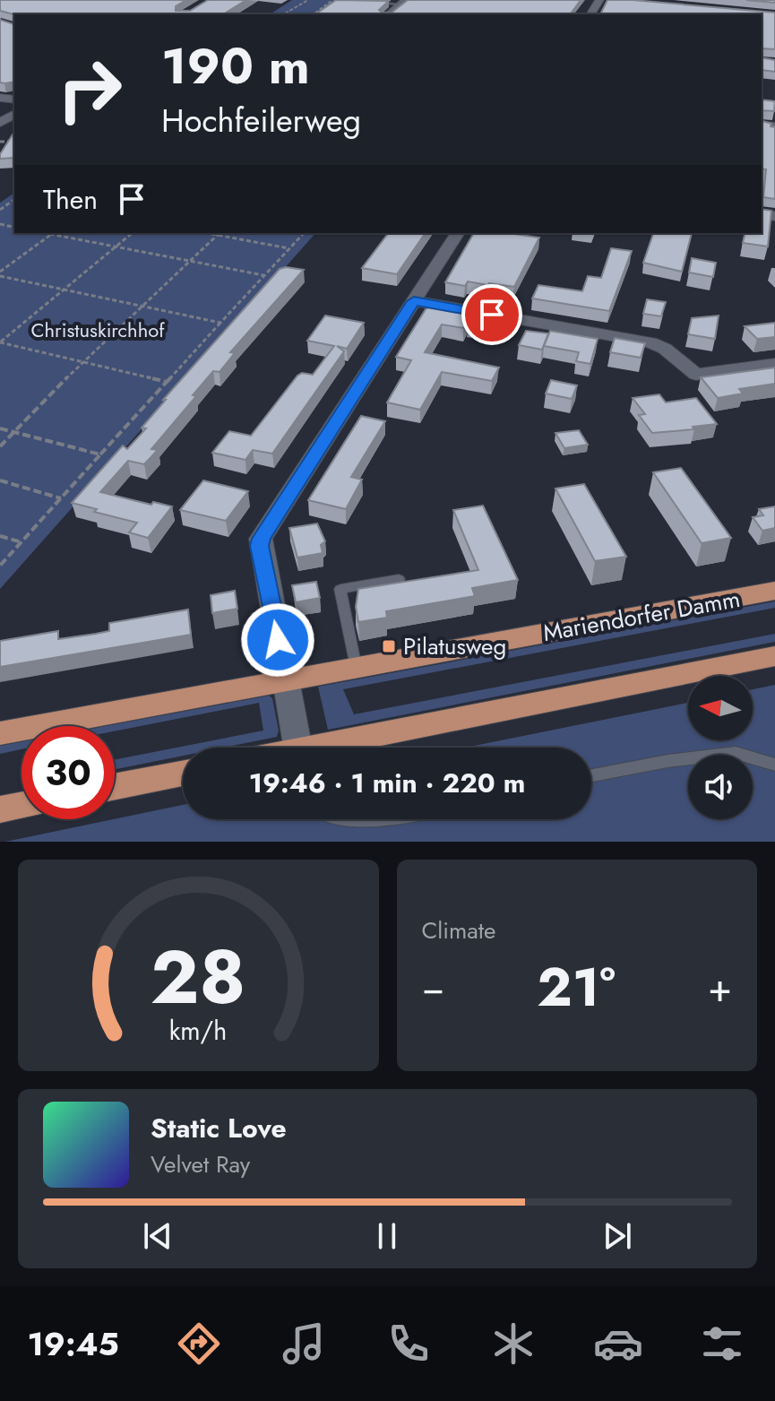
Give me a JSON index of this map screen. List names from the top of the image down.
{
  "streets": {
    "main road": ["Mariendorfer Damm"]
  },
  "parks": ["Christuskirchhof"],
  "places": {
    "transit": ["Pilatusweg"]
  },
  "north": "left",
  "page": {
    "turn": ["190 m", "Hochfeilerweg"],
    "then": "Then",
    "limit": "30",
    "trip": "19:46 · 1 min · 220 m",
    "tile": "Climate",
    "heat": ["−", "21°", "+"],
    "song": ["Static Love", "Velvet Ray"],
    "tabs": "19:45",
    "gauge": ["28", "km/h"]
  }
}
